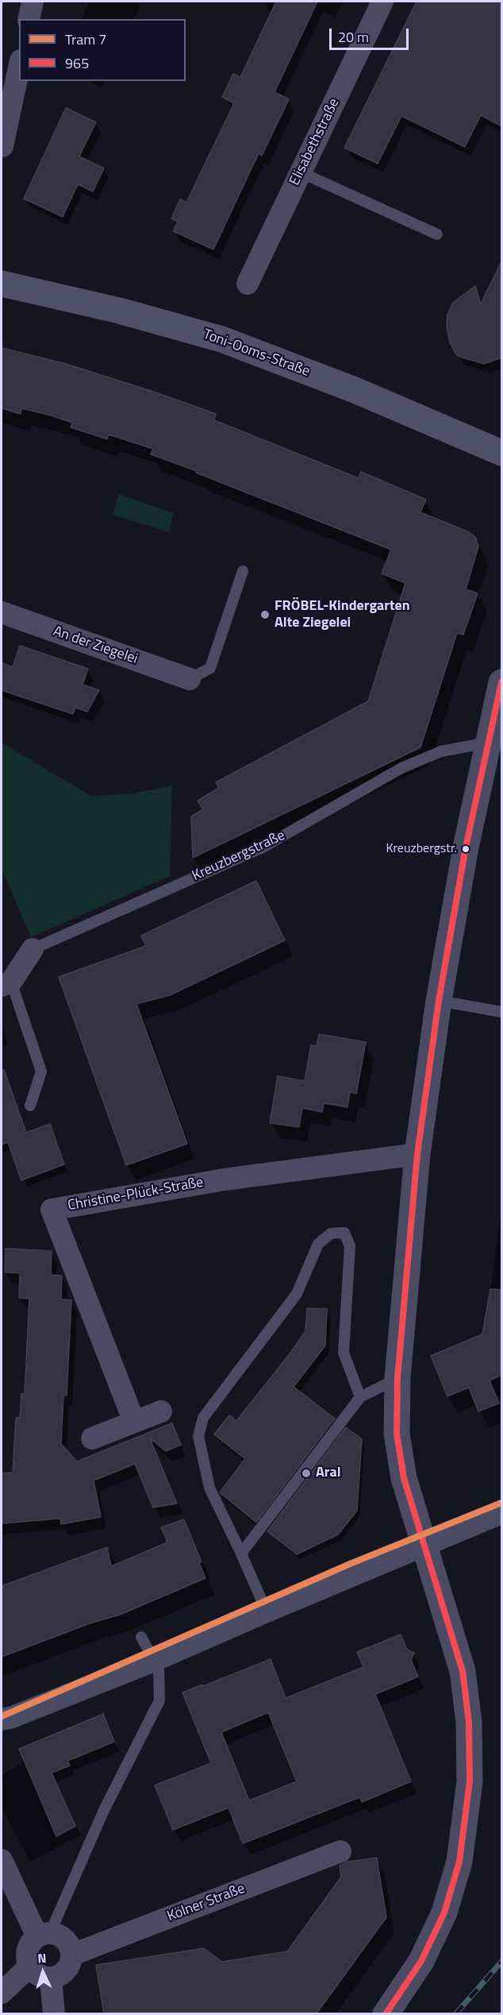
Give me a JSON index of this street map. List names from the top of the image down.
{
  "streets": {
    "main road": ["Toni-Ooms-Straße"],
    "street": [
      "Elisabethstraße",
      "An der Ziegelei",
      "Kreuzbergstraße",
      "Christine-Plück-Straße",
      "Kölner Straße"
    ]
  },
  "places": ["FRÖBEL-Kindergarten Alte Ziegelei", "Kreuzbergstr.", "Aral"],
  "lines": ["transit line 965", "tram line 7"],
  "legend": ["Tram 7", "965"],
  "scale_bar": "20 m",
  "north": "top"
}
